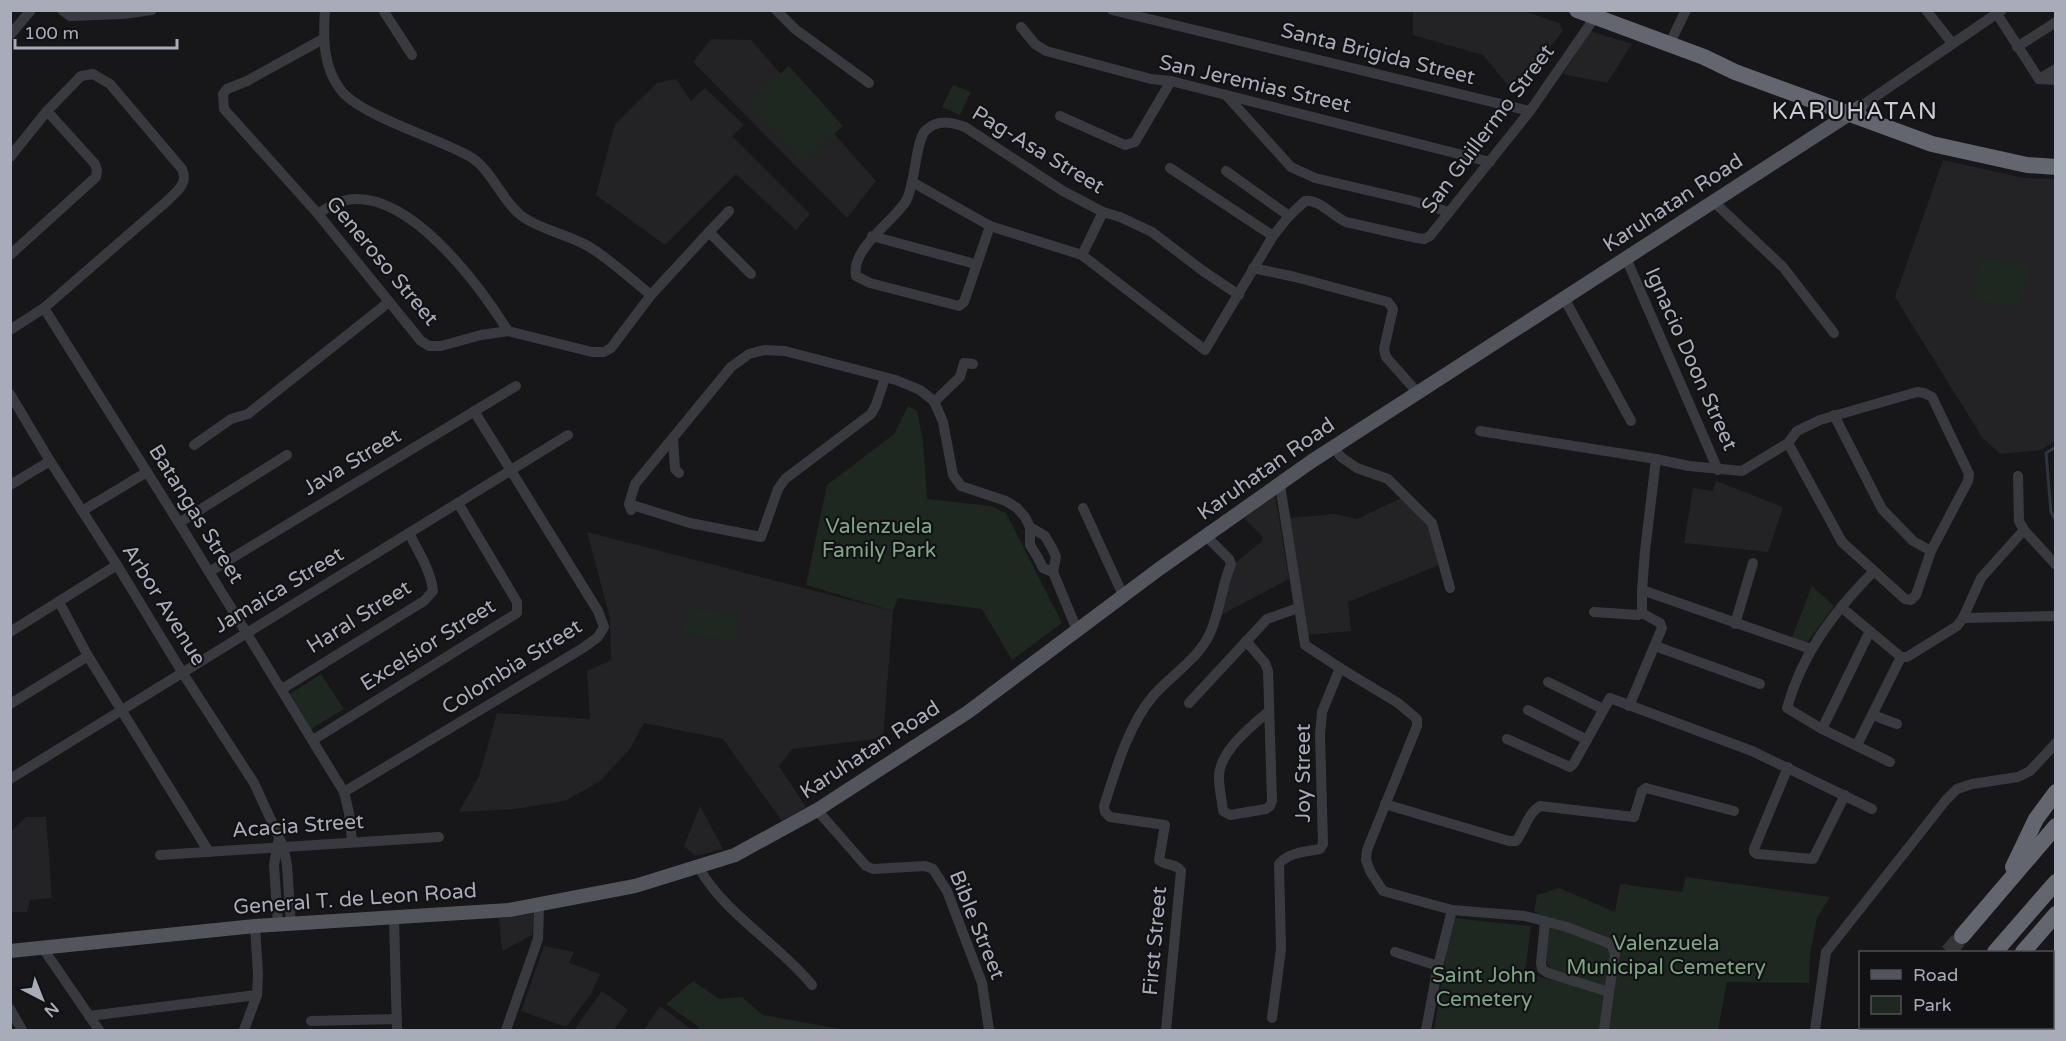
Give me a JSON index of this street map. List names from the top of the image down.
{
  "streets": {
    "main road": ["Karuhatan Road", "General T. de Leon Road"],
    "street": [
      "Santa Brigida Street",
      "San Jeremias Street",
      "San Guillermo Street",
      "Pag-Asa Street",
      "Generoso Street",
      "Ignacio Doon Street",
      "Java Street",
      "Batangas Street",
      "Jamaica Street",
      "Arbor Avenue",
      "Haral Street",
      "Excelsior Street",
      "Colombia Street",
      "Joy Street",
      "Acacia Street",
      "Bible Street",
      "First Street"
    ]
  },
  "crossings": [
    ["Santa Brigida Street", "San Guillermo Street"],
    ["San Jeremias Street", "San Guillermo Street"],
    ["San Guillermo Street", "Pag-Asa Street"],
    ["Karuhatan Road", "Ignacio Doon Street"],
    ["Karuhatan Road", "General T. de Leon Road"],
    ["Karuhatan Road", "Bible Street"],
    ["Karuhatan Road", "First Street"],
    ["Java Street", "Batangas Street"],
    ["Java Street", "Colombia Street"],
    ["Batangas Street", "Jamaica Street"],
    ["Batangas Street", "Haral Street"],
    ["Batangas Street", "Excelsior Street"],
    ["Batangas Street", "Colombia Street"],
    ["Batangas Street", "Acacia Street"],
    ["Jamaica Street", "Arbor Avenue"],
    ["Jamaica Street", "Haral Street"],
    ["Jamaica Street", "Excelsior Street"],
    ["Jamaica Street", "Colombia Street"],
    ["Arbor Avenue", "Acacia Street"],
    ["Arbor Avenue", "General T. de Leon Road"]
  ],
  "districts": ["KARUHATAN"],
  "parks": ["Valenzuela Family Park", "Valenzuela Municipal Cemetery", "Saint John Cemetery"],
  "legend": ["Road", "Park"],
  "scale_bar": "100 m",
  "north": "bottom right"
}
